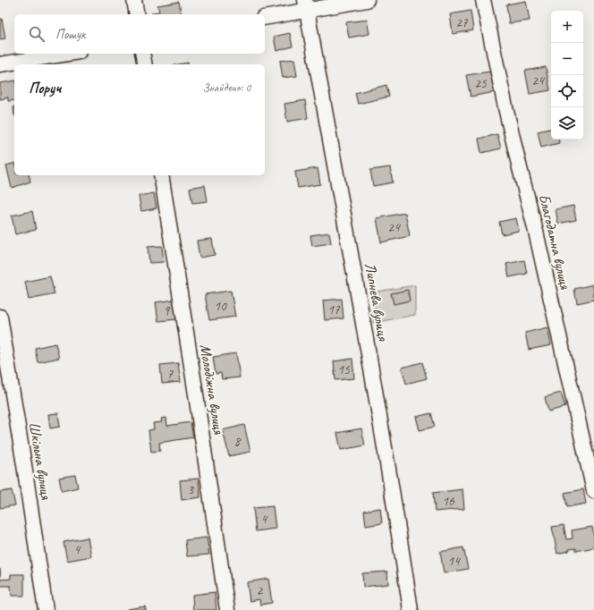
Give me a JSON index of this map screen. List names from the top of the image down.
{
  "streets": {
    "street": [
      "Благодатна вулиця",
      "Липнева вулиця",
      "Молодіжна вулиця",
      "Шкільна вулиця"
    ]
  },
  "house_numbers": [
    "27",
    "24",
    "25",
    "24",
    "10",
    "17",
    "9",
    "15",
    "7",
    "8",
    "3",
    "16",
    "4",
    "4",
    "14",
    "2"
  ],
  "page": {
    "map_buttons": ["+", "−"],
    "search": "Пошук",
    "heading": ["Поруч", "Знайдено: 0"]
  }
}
